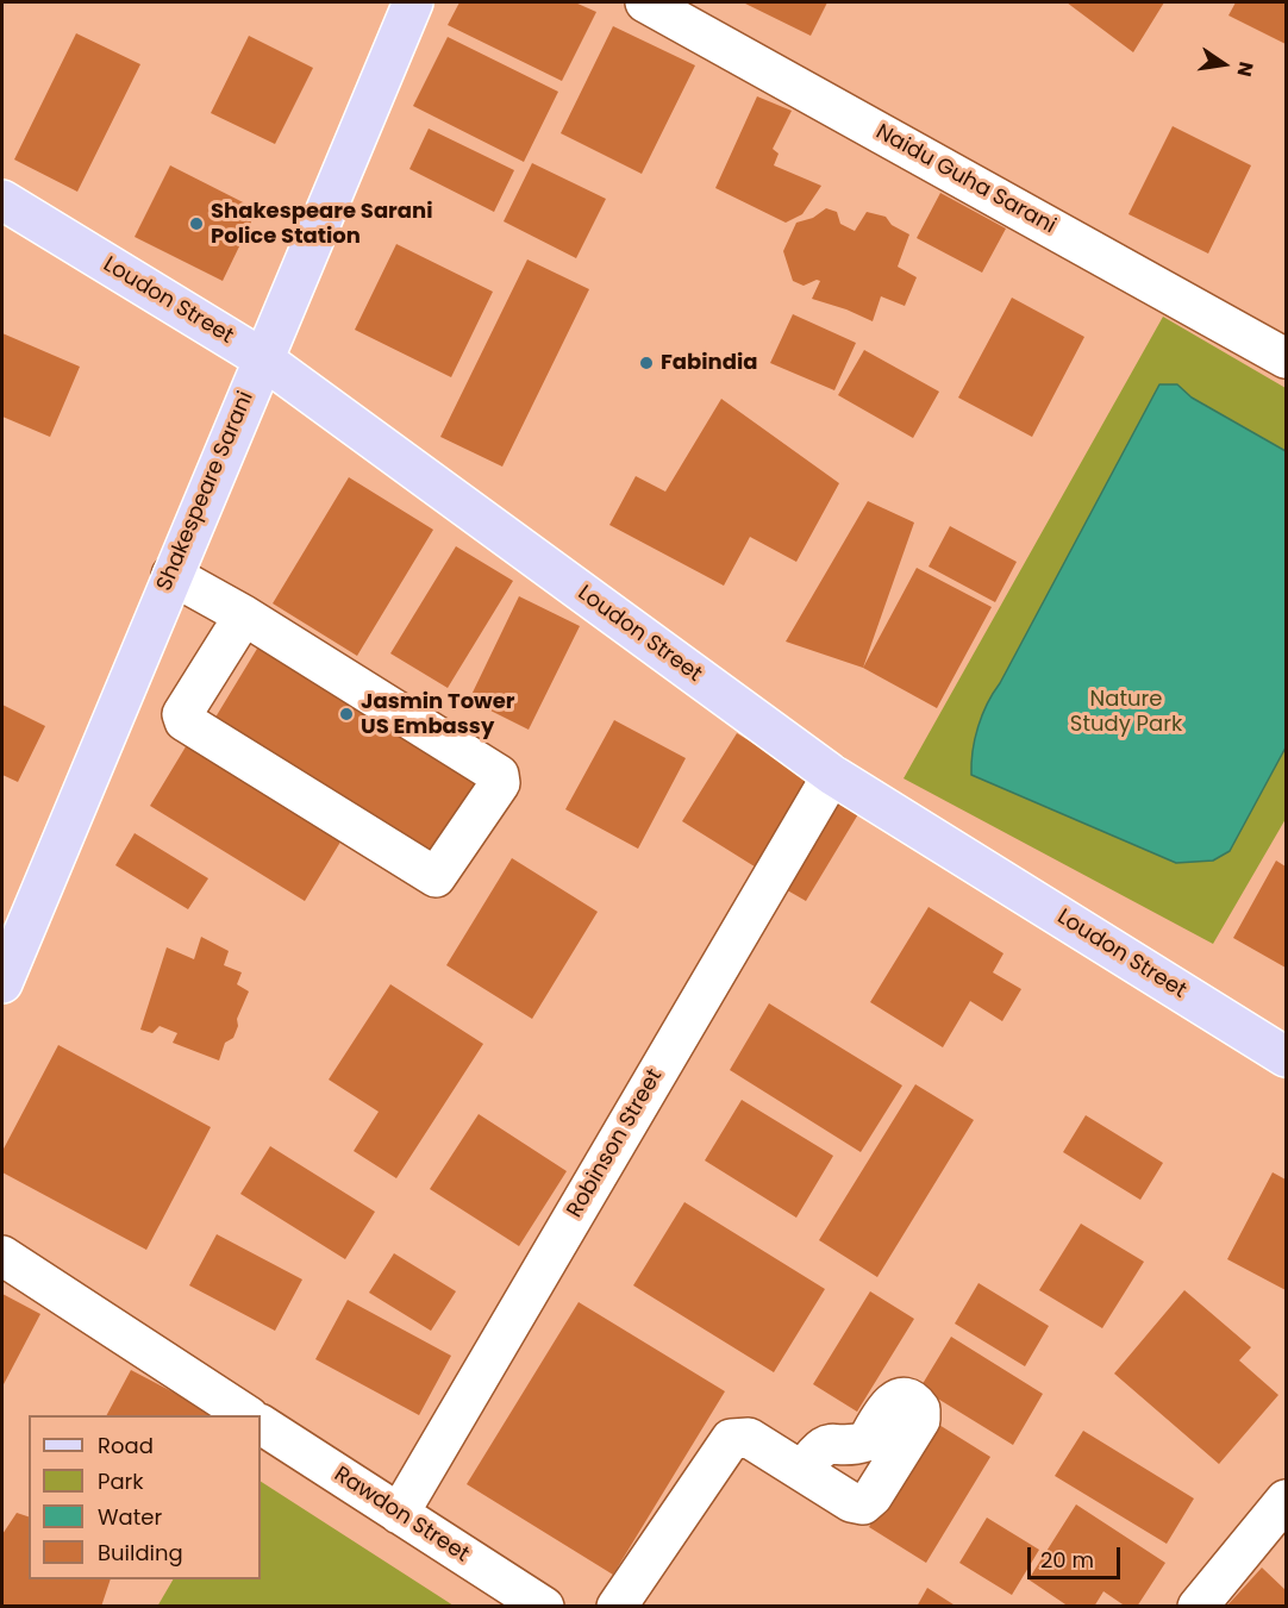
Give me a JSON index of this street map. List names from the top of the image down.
{
  "streets": {
    "main road": ["Loudon Street", "Shakespeare Sarani"],
    "street": ["Naidu Guha Sarani", "Robinson Street", "Rawdon Street"]
  },
  "crossings": [
    ["Loudon Street", "Shakespeare Sarani"],
    ["Loudon Street", "Robinson Street"],
    ["Robinson Street", "Rawdon Street"]
  ],
  "parks": ["Nature Study Park"],
  "places": ["Shakespeare Sarani Police Station", "Fabindia", "Jasmin Tower US Embassy"],
  "legend": [
    "Road",
    "Park",
    "Water",
    "Building"
  ],
  "scale_bar": "20 m",
  "north": "right"
}
